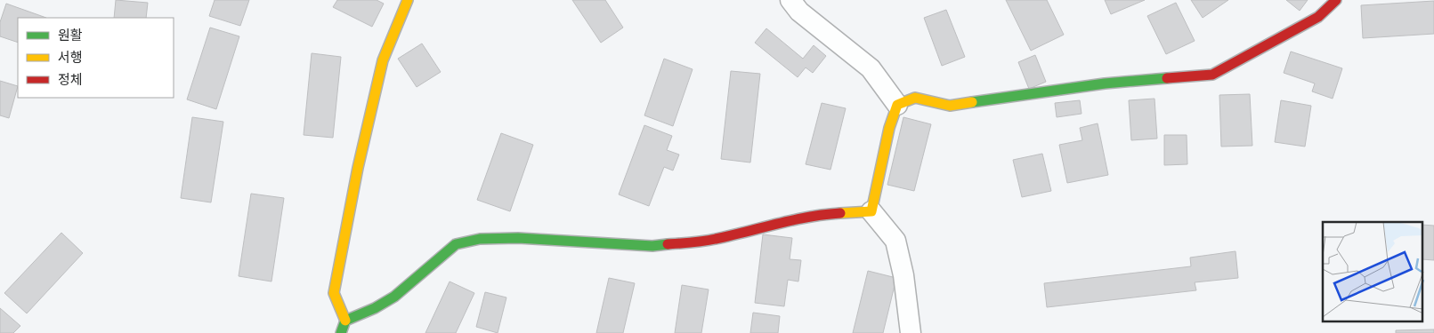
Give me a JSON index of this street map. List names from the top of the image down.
{
  "legend": ["원활", "서행", "정체"]
}
